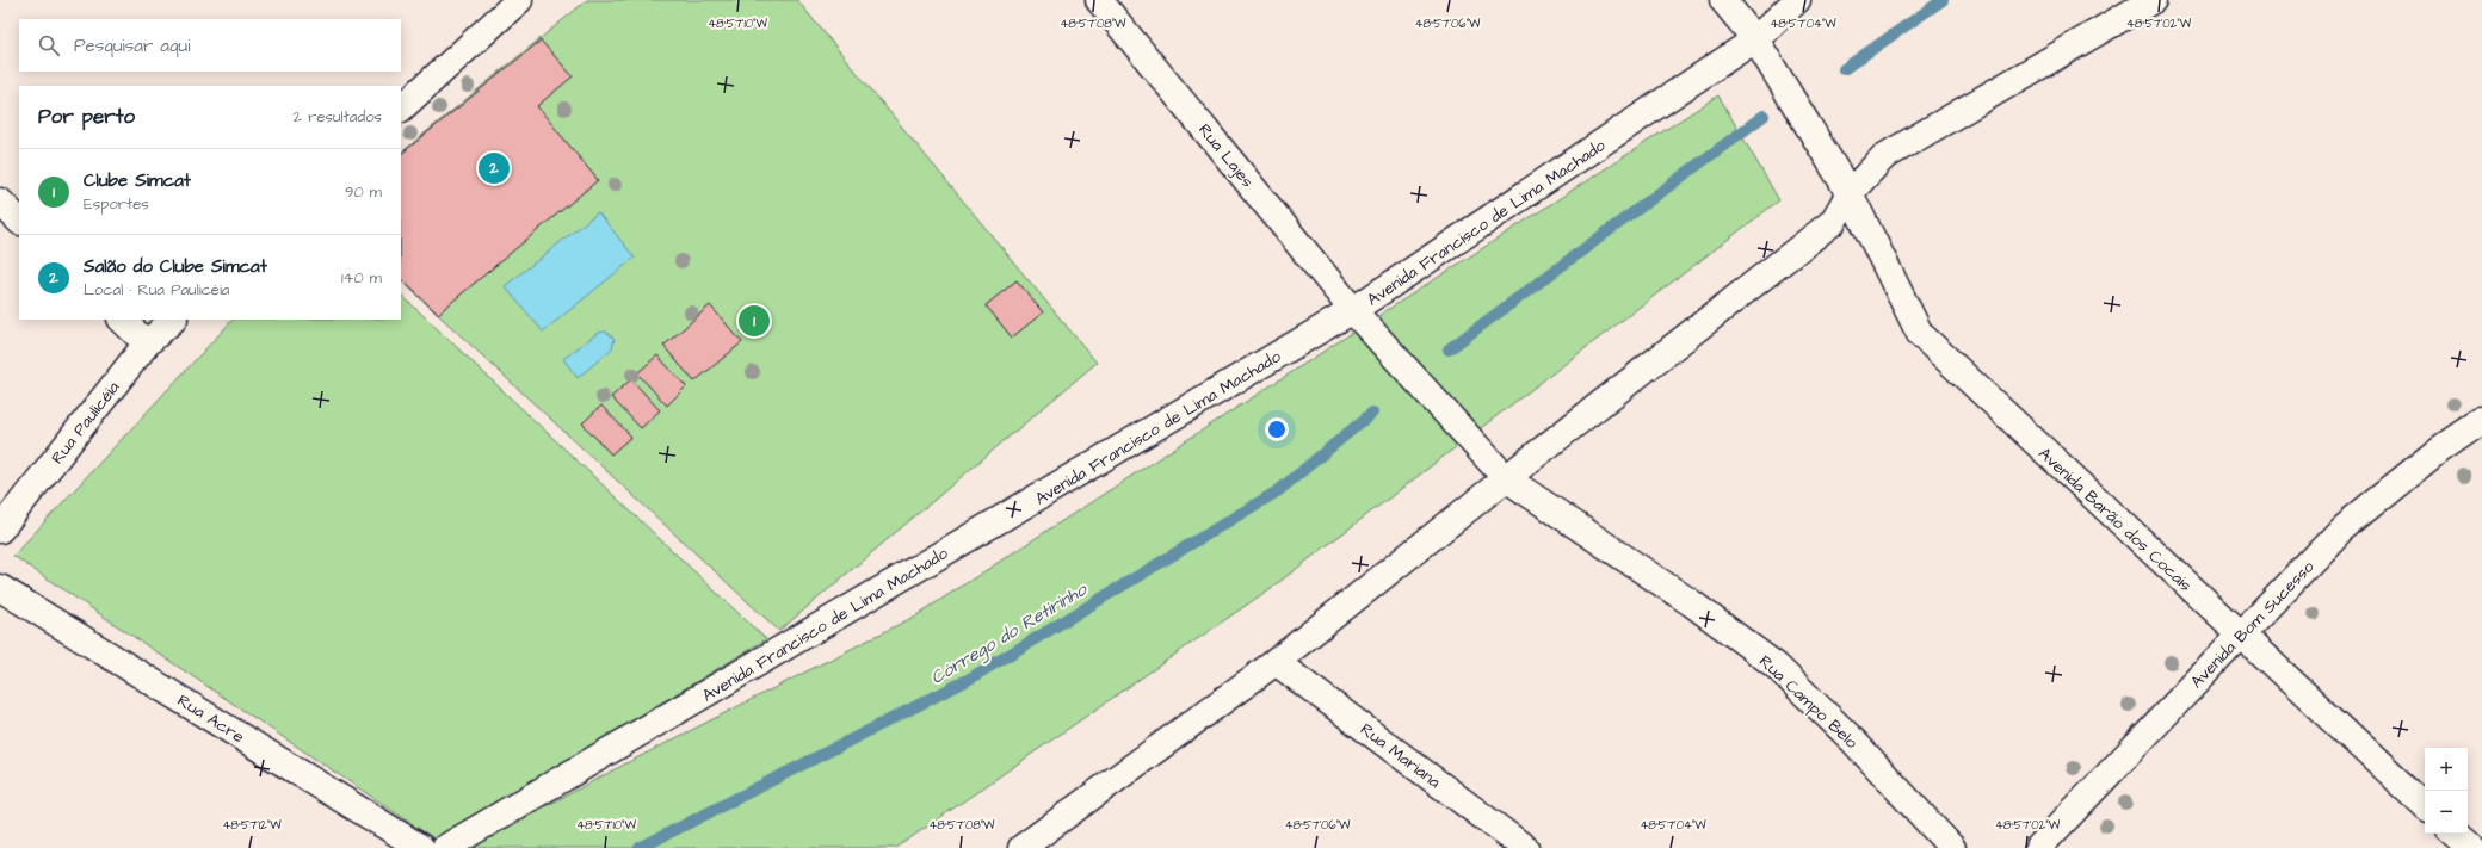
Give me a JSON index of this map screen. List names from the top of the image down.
{
  "streets": {
    "street": [
      "Rua Lajes",
      "Avenida Francisco de Lima Machado",
      "Rua Paulicéia",
      "Avenida Barão dos Cocais",
      "Avenida Bom Sucesso",
      "Rua Campo Belo",
      "Rua Acre",
      "Rua Mariana"
    ]
  },
  "crossings": [
    ["Rua Lajes", "Avenida Francisco de Lima Machado"],
    ["Rua Lajes", "Rua Campo Belo"],
    ["Avenida Francisco de Lima Machado", "Avenida Barão dos Cocais"],
    ["Avenida Barão dos Cocais", "Avenida Bom Sucesso"]
  ],
  "water": ["Córrego do Retirinho"],
  "page": {
    "search": "Pesquisar aqui",
    "heading": ["Por perto", "2 resultados"],
    "list": [
      {
        "mark": "1",
        "name": "Clube Simcat",
        "note": "Esportes",
        "value": "90 m"
      },
      {
        "mark": "2",
        "name": "Salão do Clube Simcat",
        "note": "Local · Rua Paulicéia",
        "value": "140 m"
      }
    ],
    "pins": ["2", "1"],
    "map_buttons": ["+", "−"]
  },
  "coordinates": [
    "48°57'10\"W",
    "48°57'08\"W",
    "48°57'06\"W",
    "48°57'04\"W",
    "48°57'02\"W",
    "48°57'12\"W"
  ]
}
